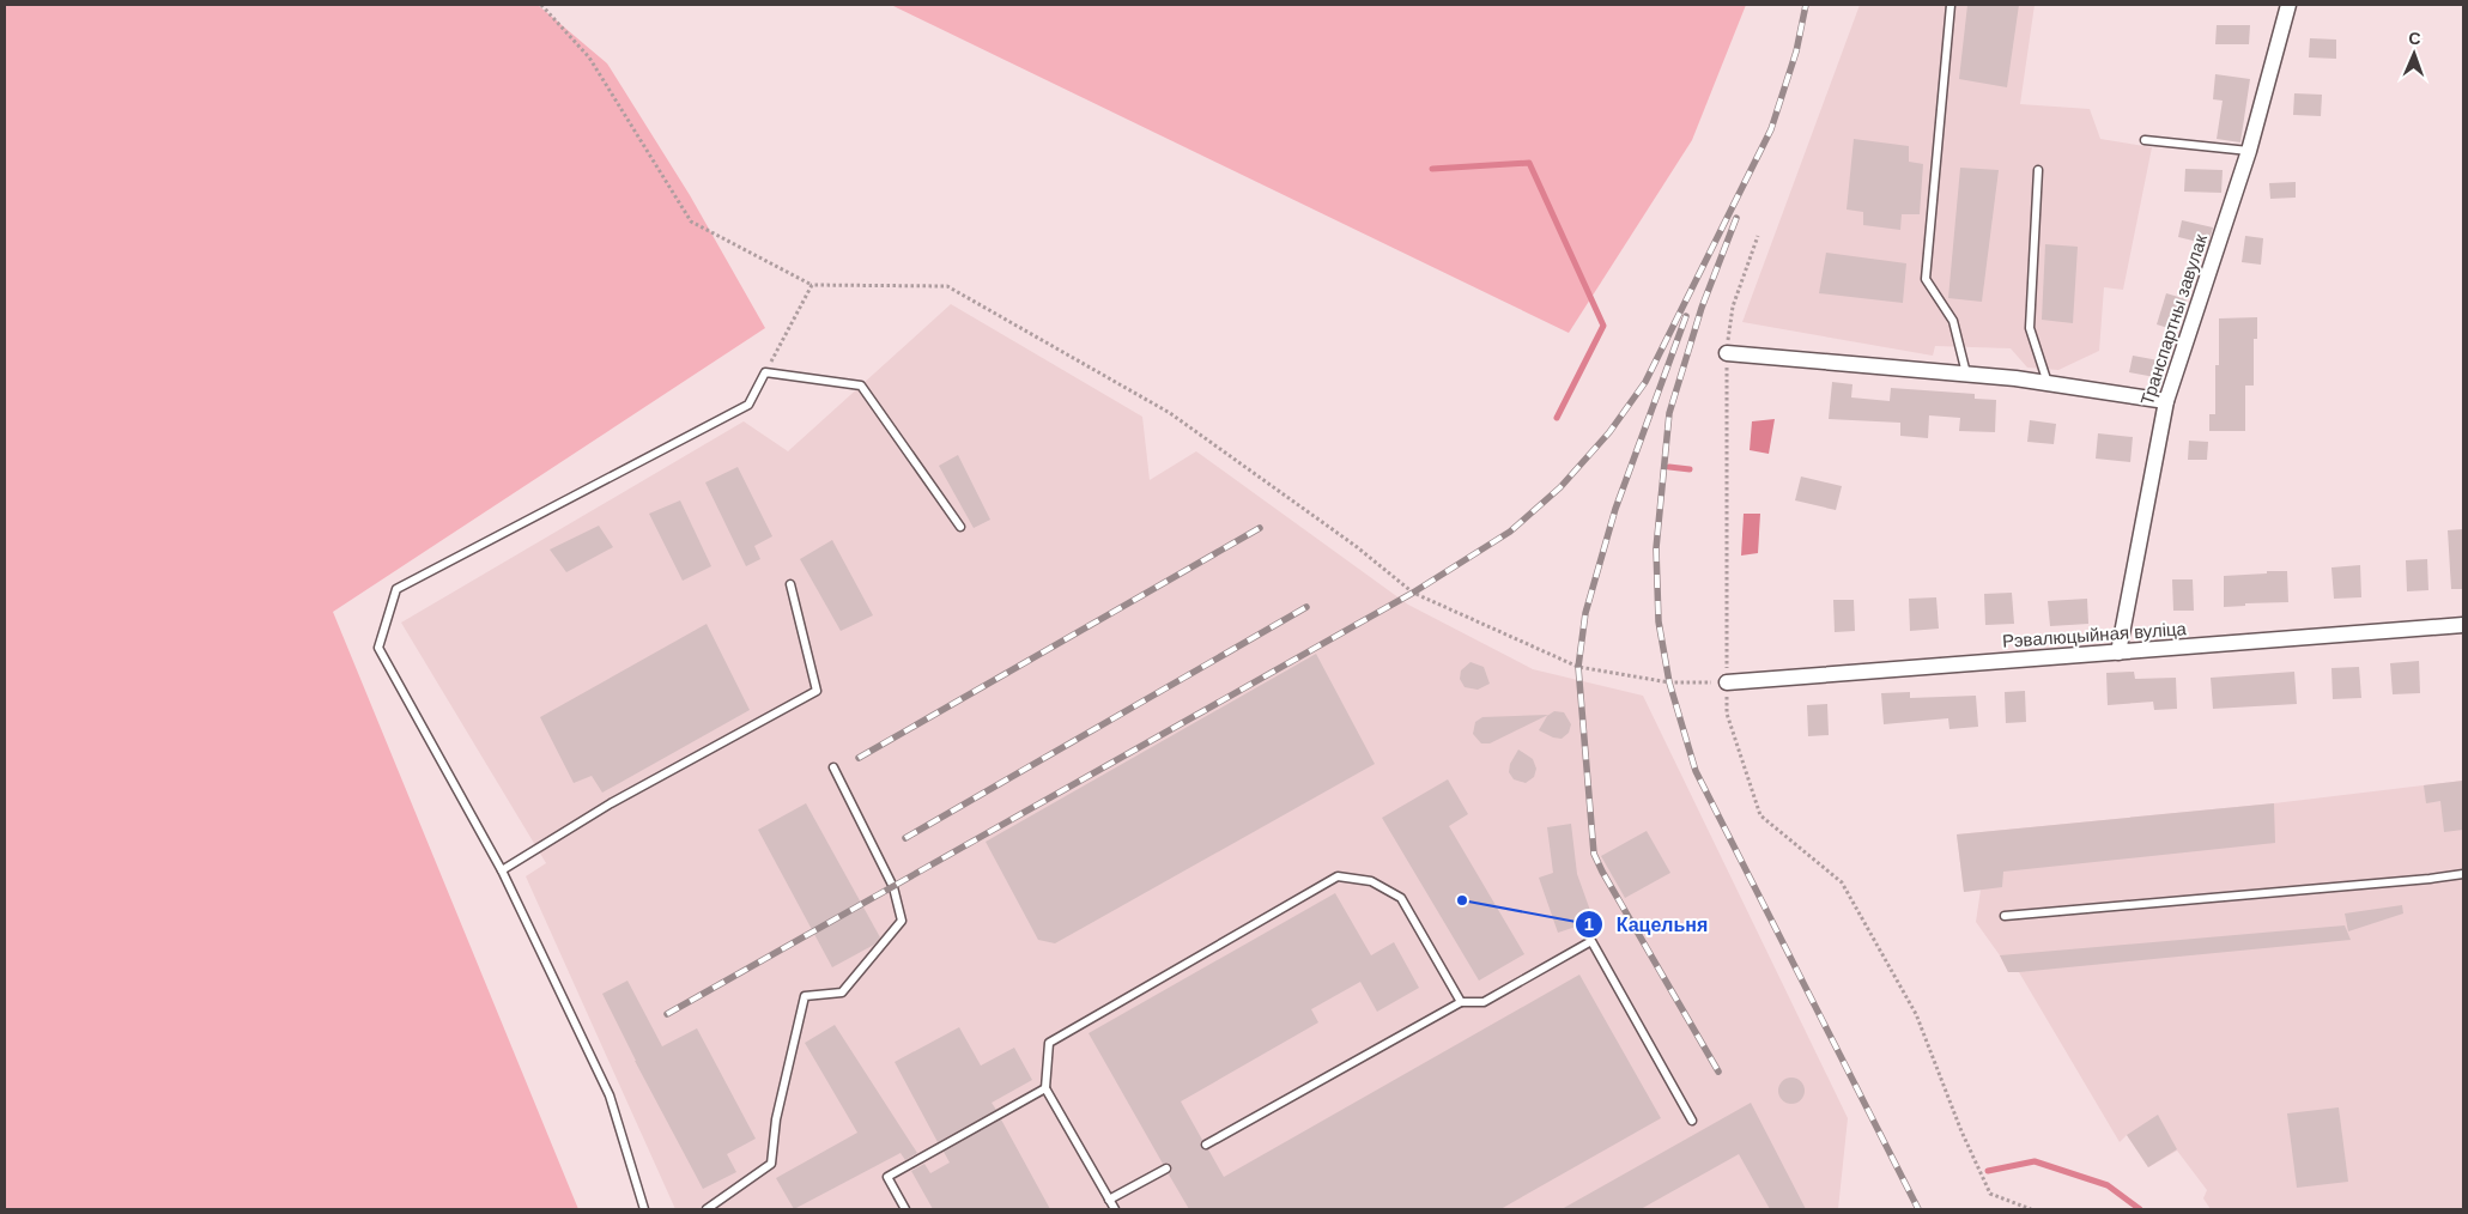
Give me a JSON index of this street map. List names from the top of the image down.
{
  "streets": {
    "street": ["Транспартны завулак", "Рэвалюцыйная вуліца"]
  },
  "crossings": [
    ["Транспартны завулак", "Рэвалюцыйная вуліца"]
  ],
  "places": ["Кацельня"],
  "north": "top"
}
